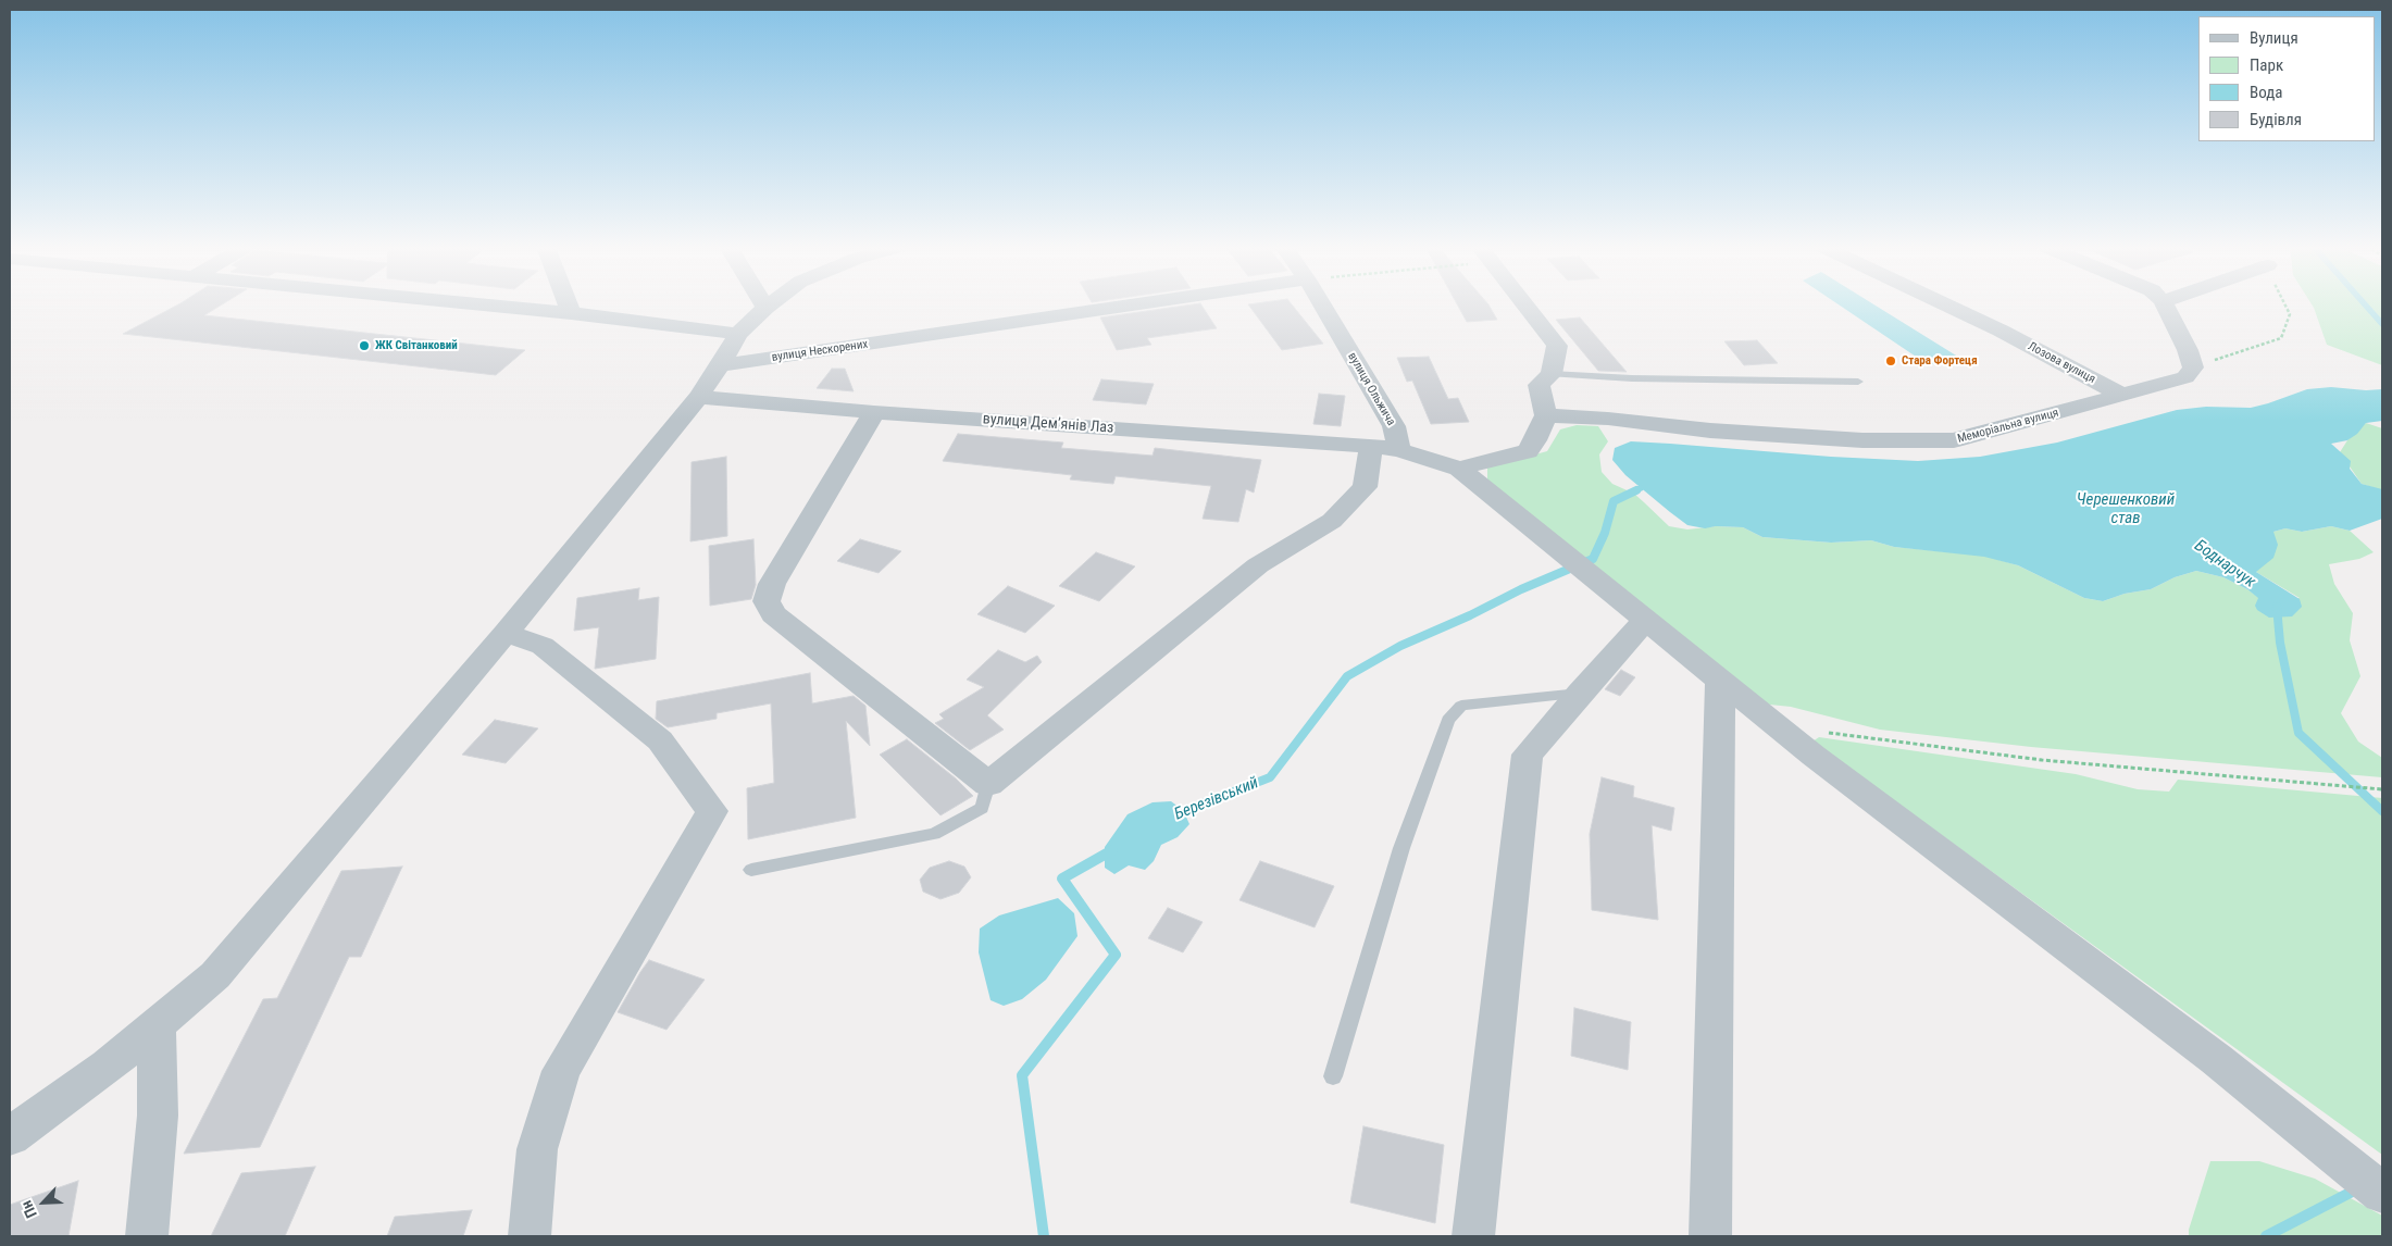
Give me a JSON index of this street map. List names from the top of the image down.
{
  "streets": {
    "street": [
      "вулиця Нескорених",
      "Лозова вулиця",
      "вулиця Ольжича",
      "вулиця Демʼянів Лаз",
      "Меморіальна вулиця"
    ]
  },
  "crossings": [
    ["Лозова вулиця", "Меморіальна вулиця"],
    ["вулиця Ольжича", "вулиця Демʼянів Лаз"]
  ],
  "water": ["Черешенковий став", "Боднарчук", "Березівський"],
  "places": ["ЖК Світанковий", "Стара Фортеця"],
  "legend": [
    "Вулиця",
    "Парк",
    "Вода",
    "Будівля"
  ],
  "north": "bottom left"
}
